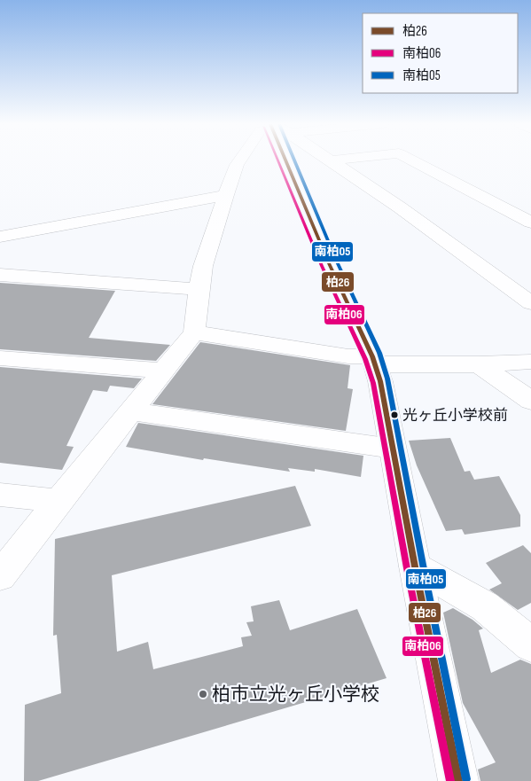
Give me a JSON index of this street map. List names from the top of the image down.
{
  "places": ["光ヶ丘小学校前", "柏市立光ヶ丘小学校"],
  "lines": ["transit line 柏26", "transit line 南柏06", "transit line 南柏05"],
  "legend": ["柏26", "南柏06", "南柏05"]
}
